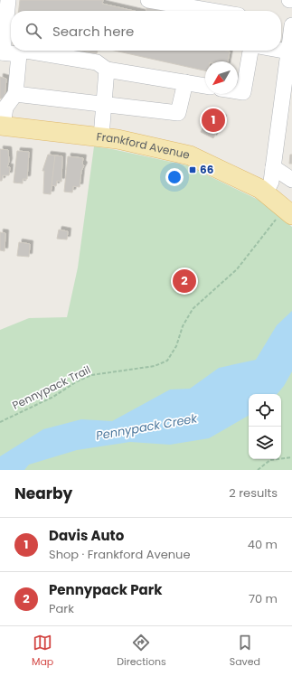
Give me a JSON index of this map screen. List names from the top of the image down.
{
  "streets": {
    "main road": ["Frankford Avenue"],
    "path": ["Pennypack Trail"]
  },
  "crossings": [
    ["Frankford Avenue", "Pennypack Trail"]
  ],
  "water": ["Pennypack Creek"],
  "places": {
    "transit": ["66"]
  },
  "north": "bottom left",
  "page": {
    "search": "Search here",
    "pins": ["1", "2"],
    "heading": ["Nearby", "2 results"],
    "list": [
      {
        "mark": "1",
        "name": "Davis Auto",
        "note": "Shop · Frankford Avenue",
        "value": "40 m"
      },
      {
        "mark": "2",
        "name": "Pennypack Park",
        "note": "Park",
        "value": "70 m"
      }
    ],
    "nav": ["Map", "Directions", "Saved"]
  }
}
